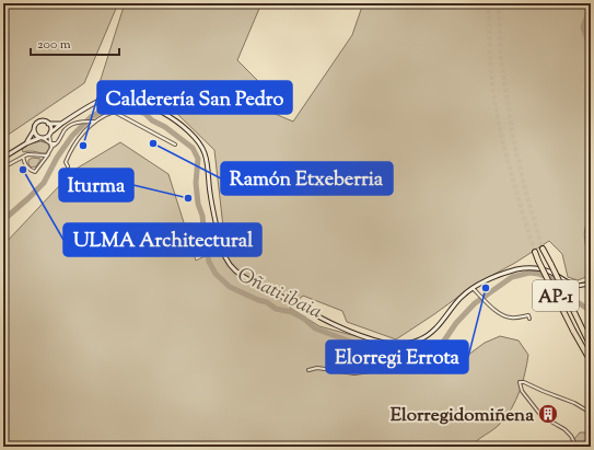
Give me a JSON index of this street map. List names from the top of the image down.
{
  "streets": {
    "highway": ["AP-1"]
  },
  "water": ["Oñati ibaia"],
  "places": {
    "other": [
      "Ramón Etxeberria",
      "Calderería San Pedro",
      "ULMA Architectural",
      "Iturma",
      "Elorregi Errota"
    ],
    "building": ["Elorregidomiñena"]
  },
  "scale_bar": "200 m"
}
